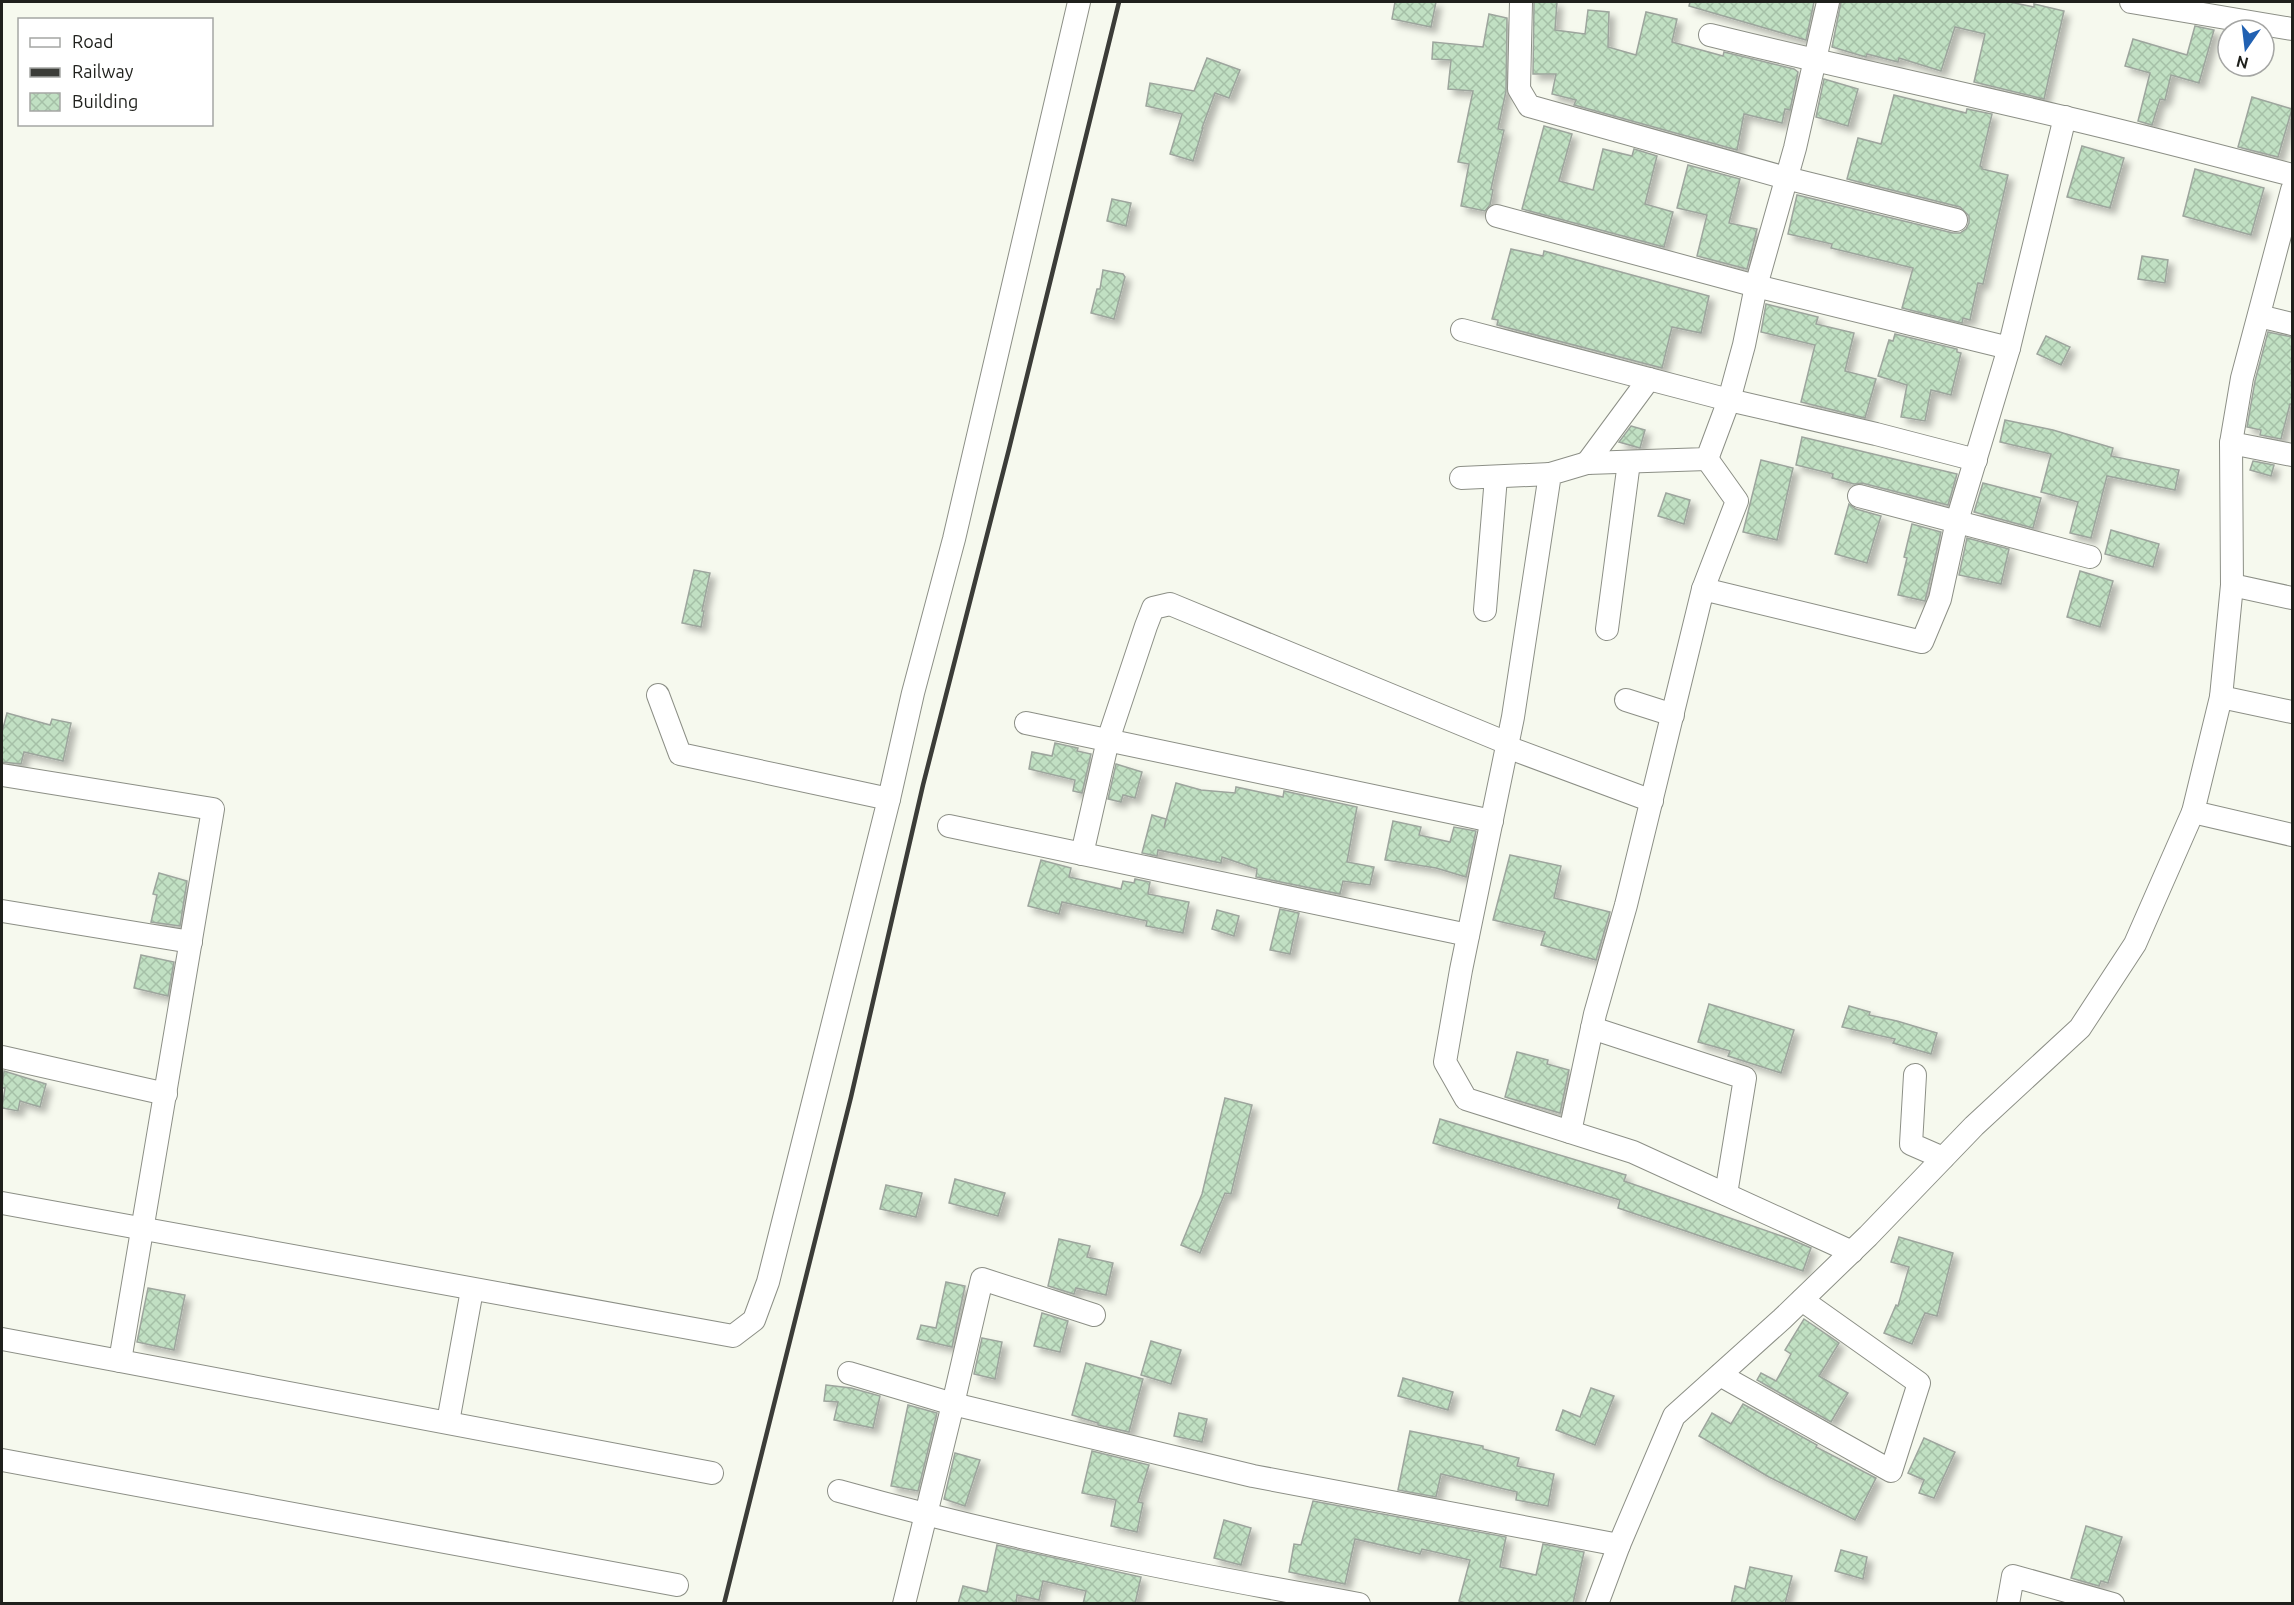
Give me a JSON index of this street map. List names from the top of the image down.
{
  "legend": ["Road", "Railway", "Building"],
  "north": "bottom"
}
